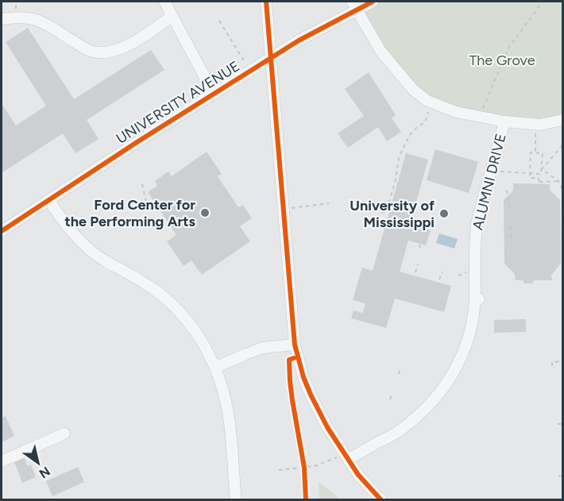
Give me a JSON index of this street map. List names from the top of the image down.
{
  "streets": {
    "street": ["UNIVERSITY AVENUE", "ALUMNI DRIVE"]
  },
  "parks": ["The Grove"],
  "places": ["Ford Center for the Performing Arts", "University of Mississippi"],
  "north": "bottom right"
}
